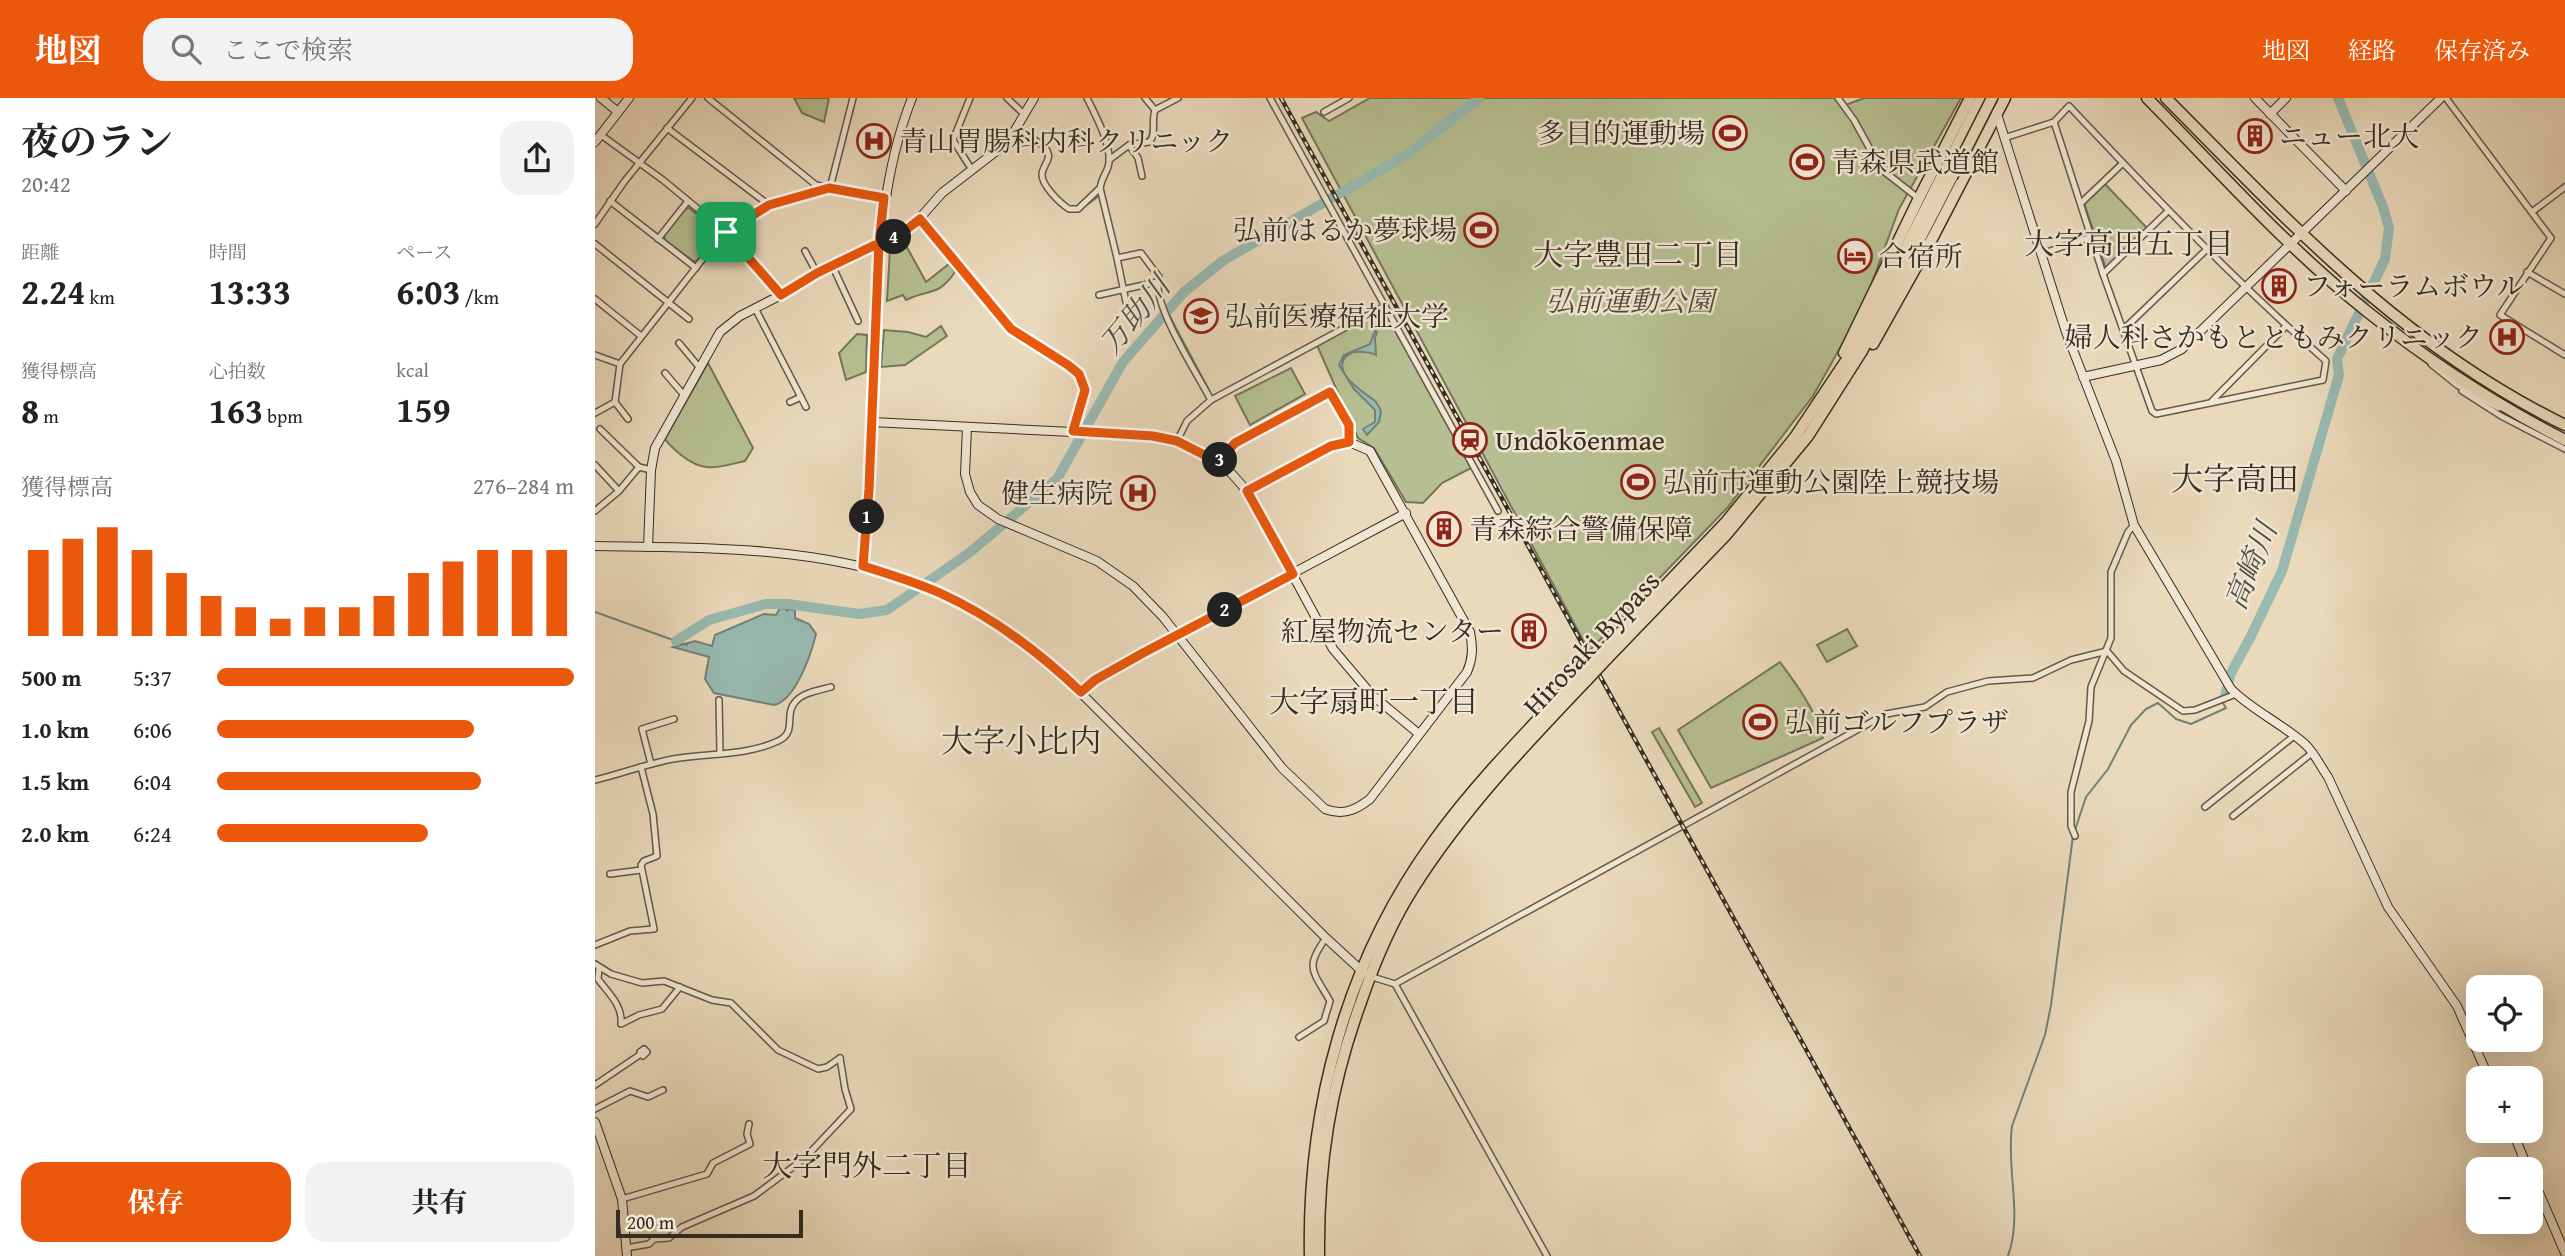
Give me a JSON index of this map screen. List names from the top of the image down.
{
  "streets": {
    "highway": ["Hirosaki Bypass"]
  },
  "districts": [
    "大字高田五丁目",
    "大字豊田二丁目",
    "大字高田",
    "大字扇町一丁目",
    "大字小比内",
    "大字門外二丁目"
  ],
  "water": ["万助川", "高崎川"],
  "parks": ["弘前運動公園"],
  "places": {
    "sports": [
      "多目的運動場",
      "青森県武道館",
      "弘前はるか夢球場",
      "弘前市運動公園陸上競技場",
      "弘前ゴルフプラザ"
    ],
    "building": [
      "ニュー北大",
      "フォーラムボウル",
      "青森綜合警備保障",
      "紅屋物流センター"
    ],
    "hospital": ["青山胃腸科内科クリニック", "婦人科さかもとともみクリニック", "健生病院"],
    "hotel": ["合宿所"],
    "school or university": ["弘前医療福祉大学"],
    "station": ["Undōkōenmae"]
  },
  "scale_bar": "200 m",
  "page": {
    "header": "地図",
    "search": "ここで検索",
    "nav": ["地図", "経路", "保存済み"],
    "heading": ["夜のラン", "20:42"],
    "stats": [
      ["距離", "2.24 km"],
      ["時間", "13:33"],
      ["ペース", "6:03 /km"],
      ["獲得標高", "8 m"],
      ["心拍数", "163 bpm"],
      ["kcal", "159"]
    ],
    "pins": [
      "4",
      "3",
      "1",
      "2"
    ],
    "chart": ["獲得標高", "276–284 m"],
    "list": [
      {
        "name": "500 m",
        "note": "5:37"
      },
      {
        "name": "1.0 km",
        "note": "6:06"
      },
      {
        "name": "1.5 km",
        "note": "6:04"
      },
      {
        "name": "2.0 km",
        "note": "6:24"
      }
    ],
    "map_buttons": ["+", "−"],
    "buttons": ["保存", "共有"],
    "scale": "200 m"
  }
}
